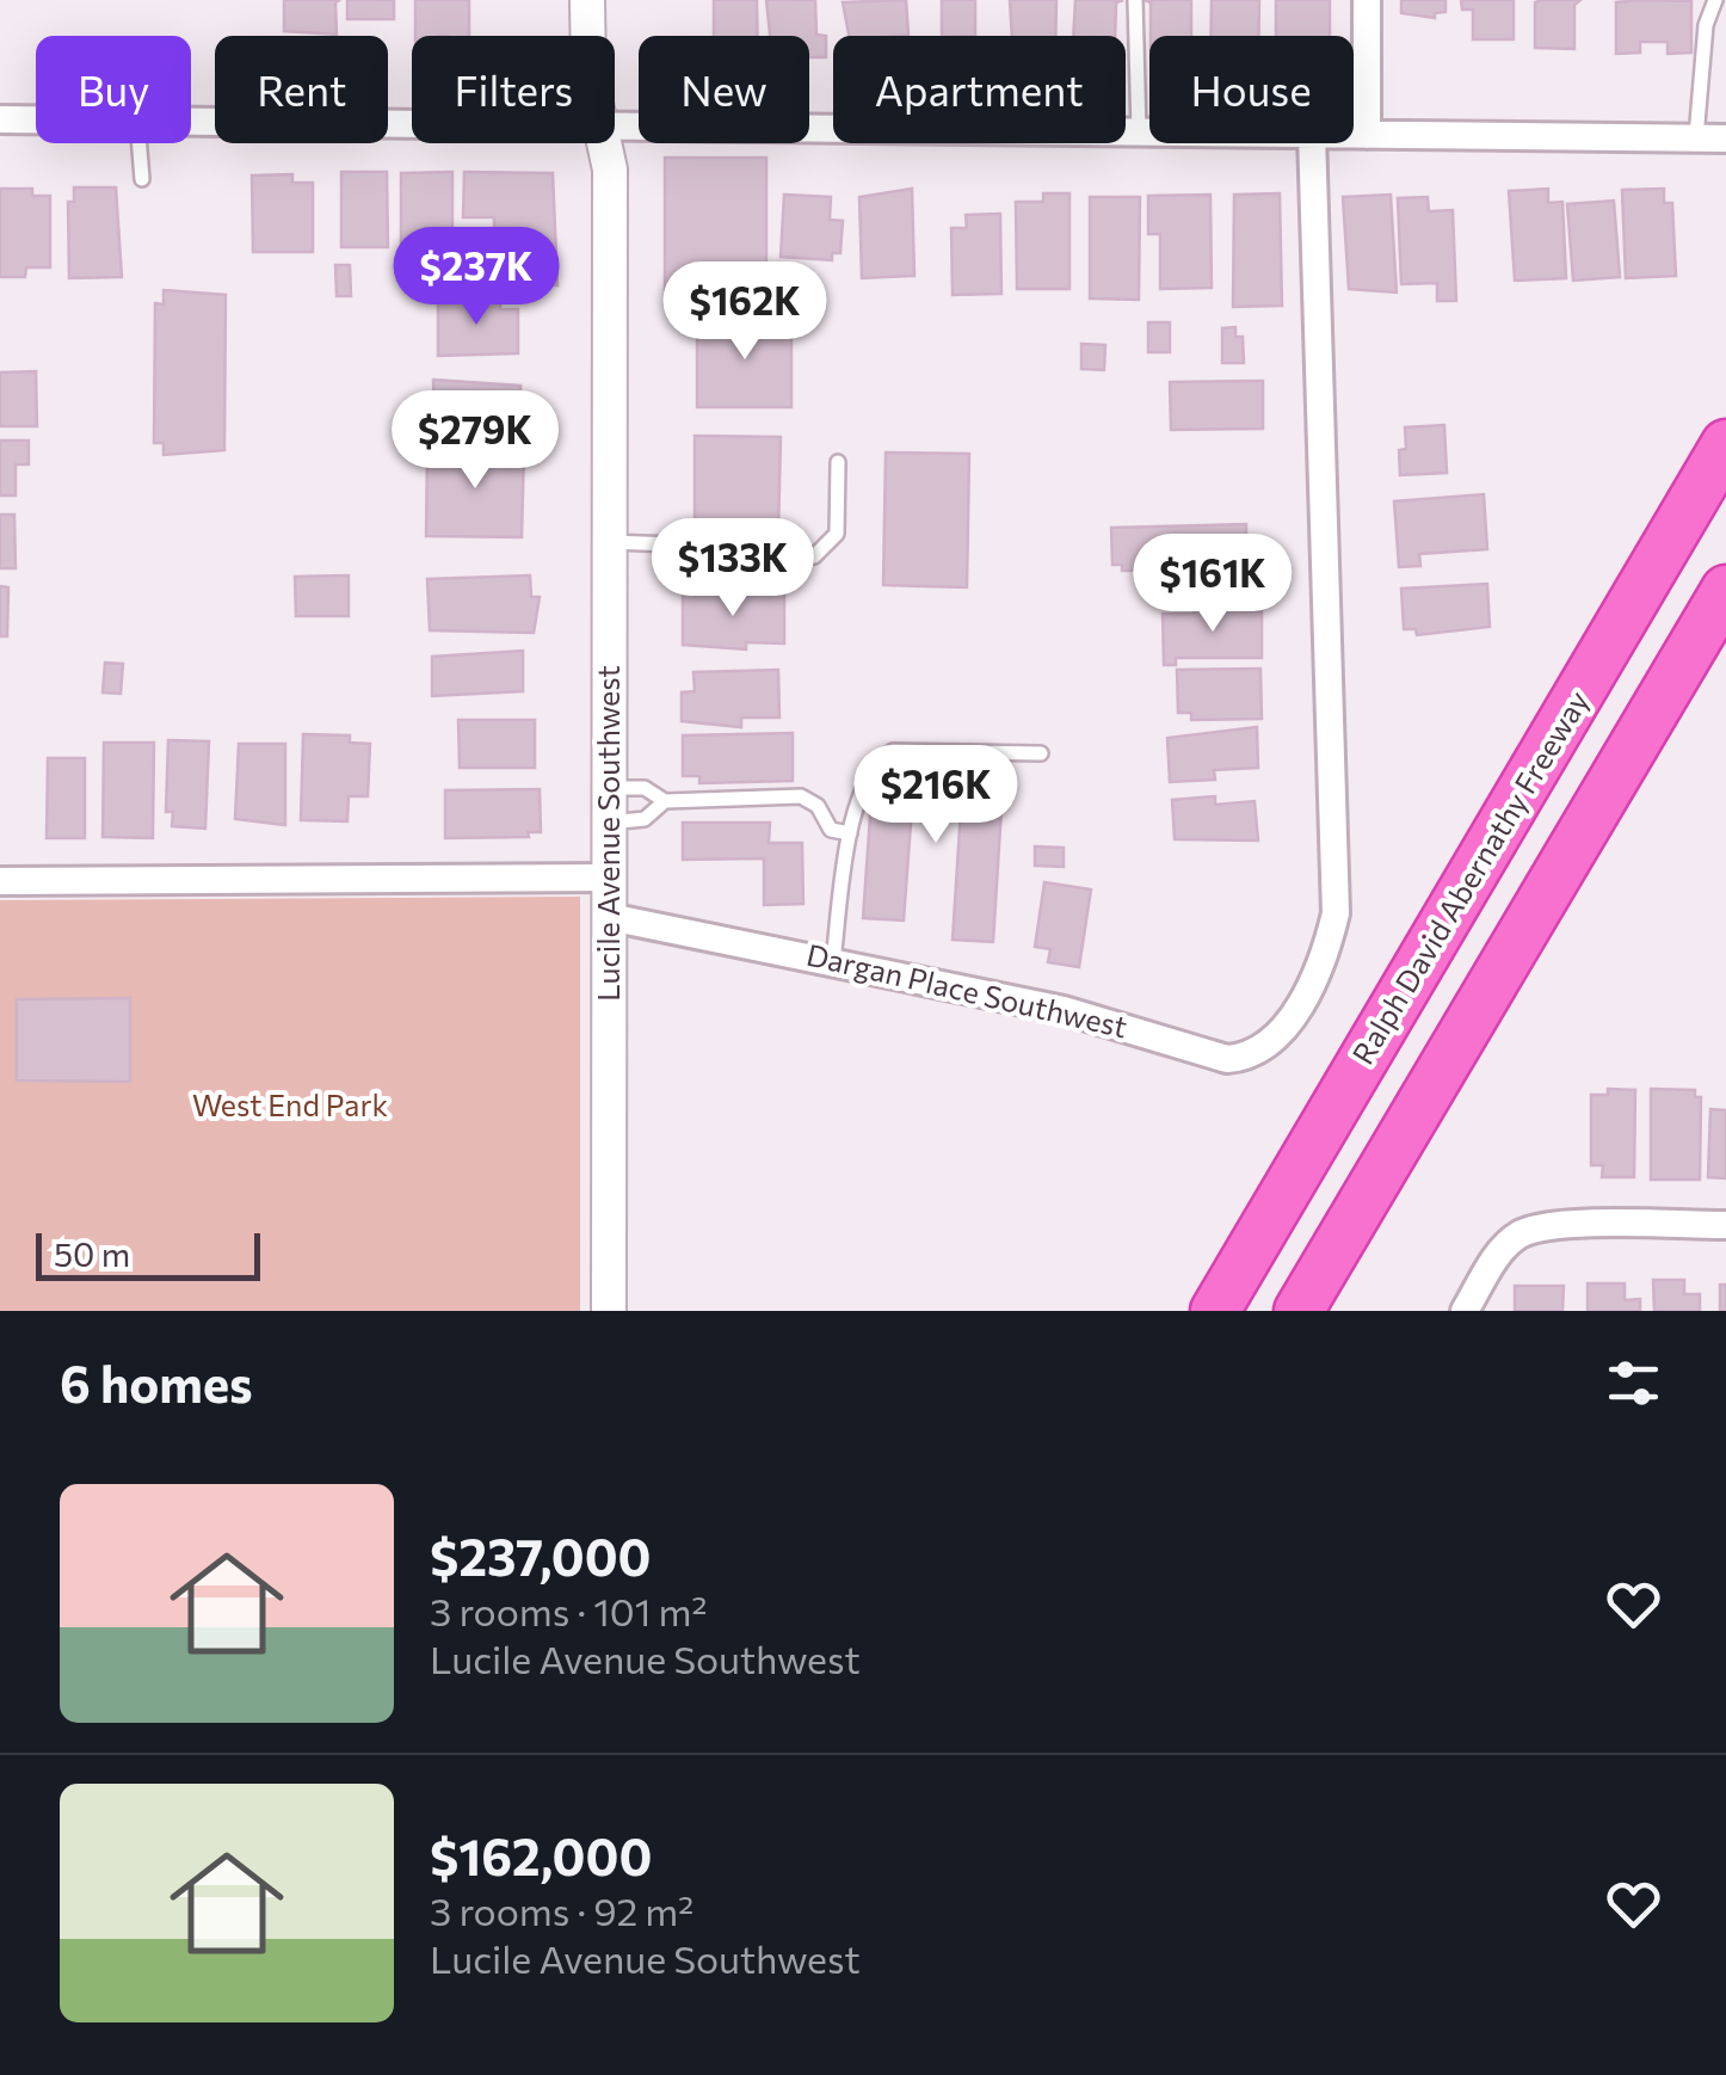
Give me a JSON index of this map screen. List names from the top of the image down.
{
  "streets": {
    "highway": ["Ralph David Abernathy Freeway"],
    "street": ["Lucile Avenue Southwest", "Dargan Place Southwest"]
  },
  "crossings": [
    ["Lucile Avenue Southwest", "Dargan Place Southwest"]
  ],
  "parks": ["West End Park"],
  "scale_bar": "50 m",
  "page": {
    "chip": [
      "Buy",
      "Rent",
      "Filters",
      "New",
      "Apartment",
      "House"
    ],
    "price": [
      "$237K",
      "$162K",
      "$279K",
      "$133K",
      "$161K",
      "$216K"
    ],
    "scale": "50 m",
    "heading": "6 homes",
    "list": [
      {
        "name": "$237,000",
        "note": "3 rooms · 101 m² · Lucile Avenue Southwest"
      },
      {
        "name": "$162,000",
        "note": "3 rooms · 92 m² · Lucile Avenue Southwest"
      }
    ]
  }
}
